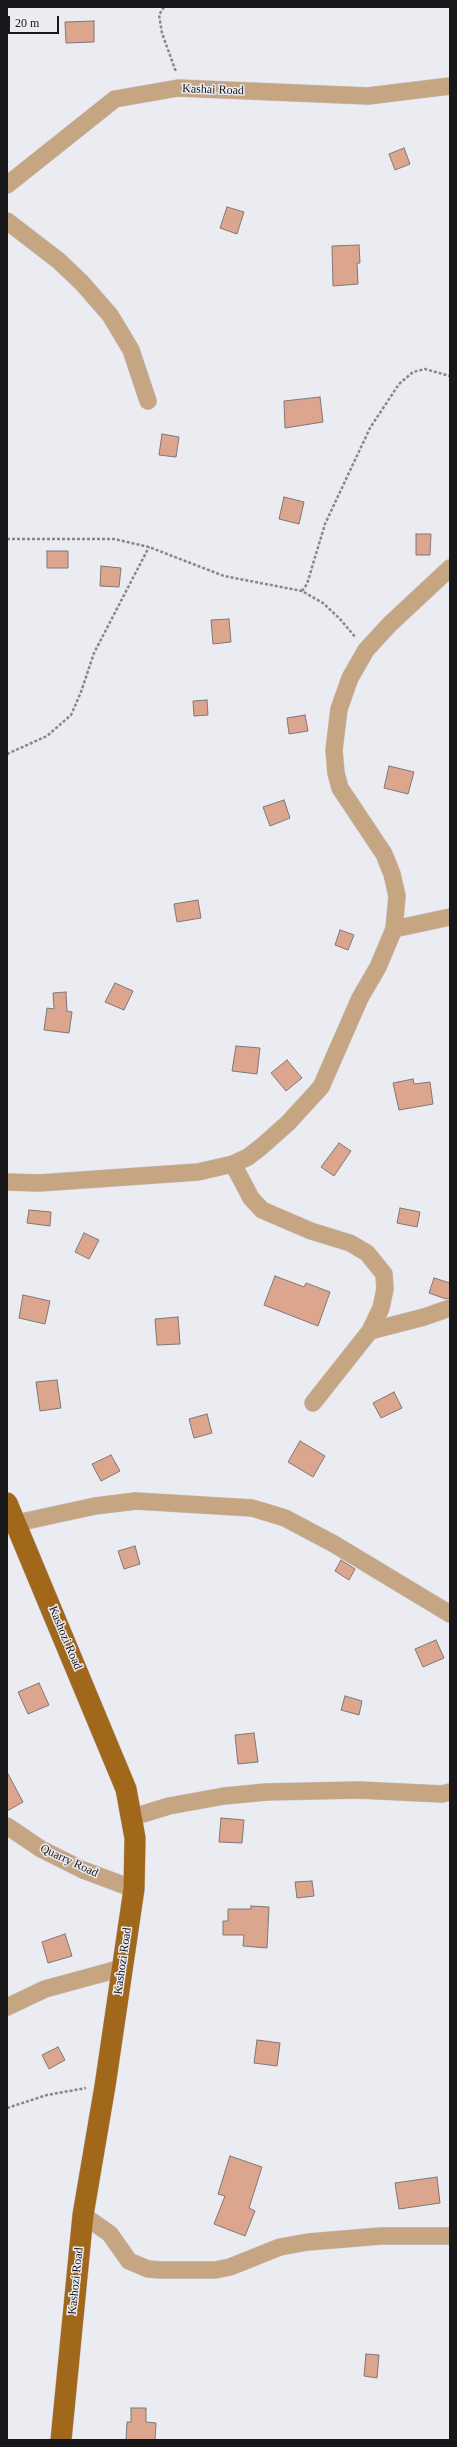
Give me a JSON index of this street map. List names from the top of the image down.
{
  "streets": {
    "main road": ["Kashozi Road"],
    "street": ["Kashai Road", "Quarry Road"]
  },
  "crossings": [
    ["Kashozi Road", "Quarry Road"]
  ],
  "scale_bar": "20 m"
}
